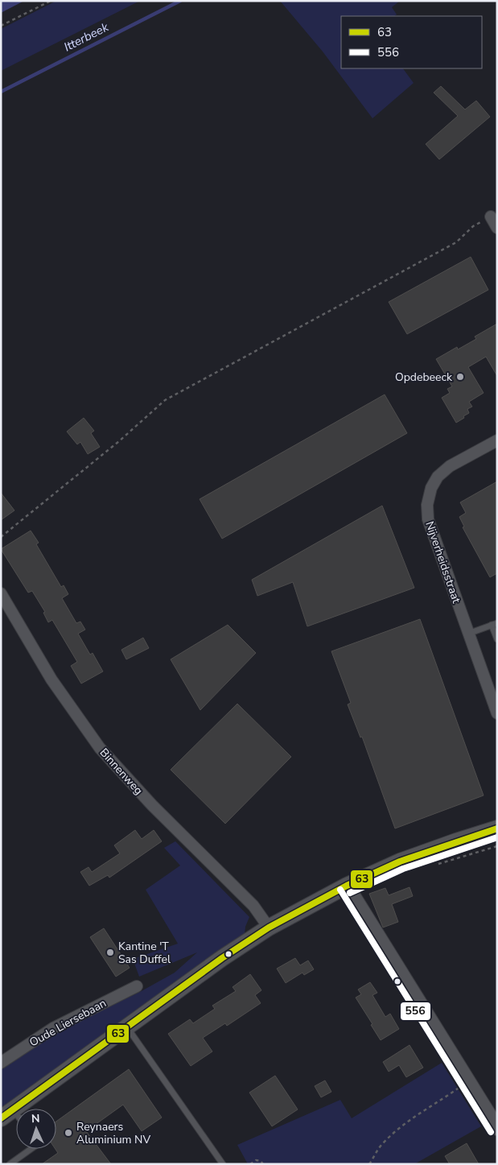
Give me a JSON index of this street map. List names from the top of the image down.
{
  "streets": {
    "street": ["Nijverheidsstraat", "Binnenweg", "Oude Liersebaan"]
  },
  "water": ["Itterbeek"],
  "places": ["Opdebeeck", "Kantine 'T Sas Duffel", "Reynaers Aluminium NV"],
  "lines": ["transit line 63", "transit line 556"],
  "legend": ["63", "556"],
  "north": "top"
}
